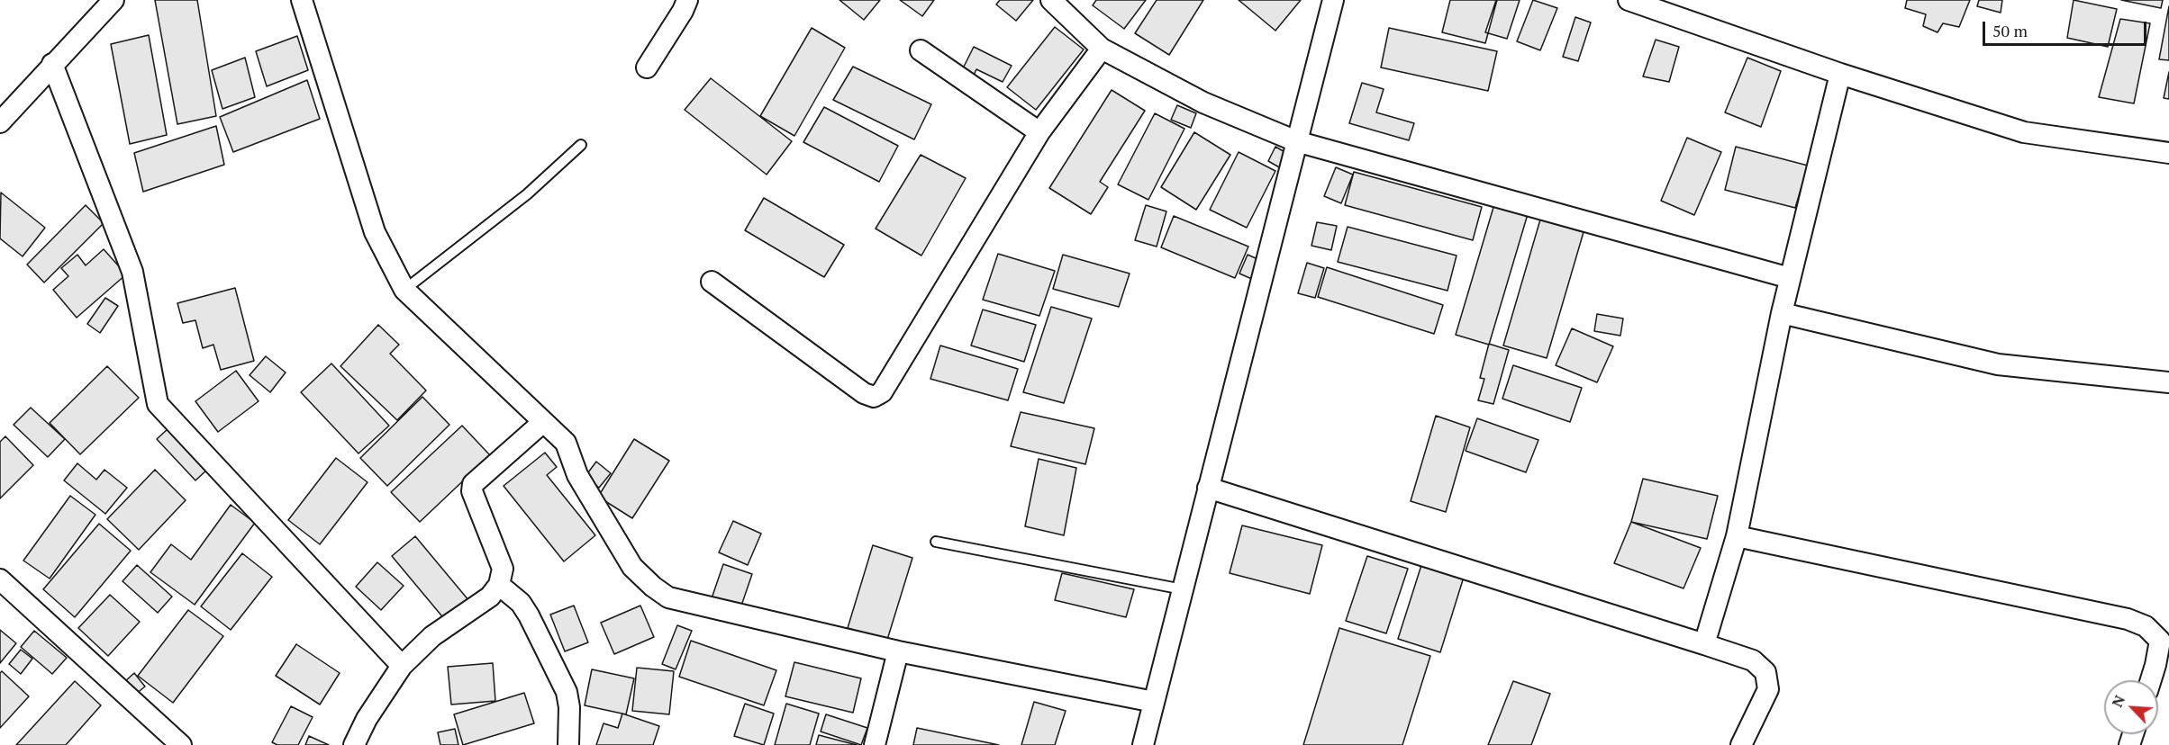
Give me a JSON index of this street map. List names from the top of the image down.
{
  "scale_bar": "50 m",
  "north": "top left"
}
